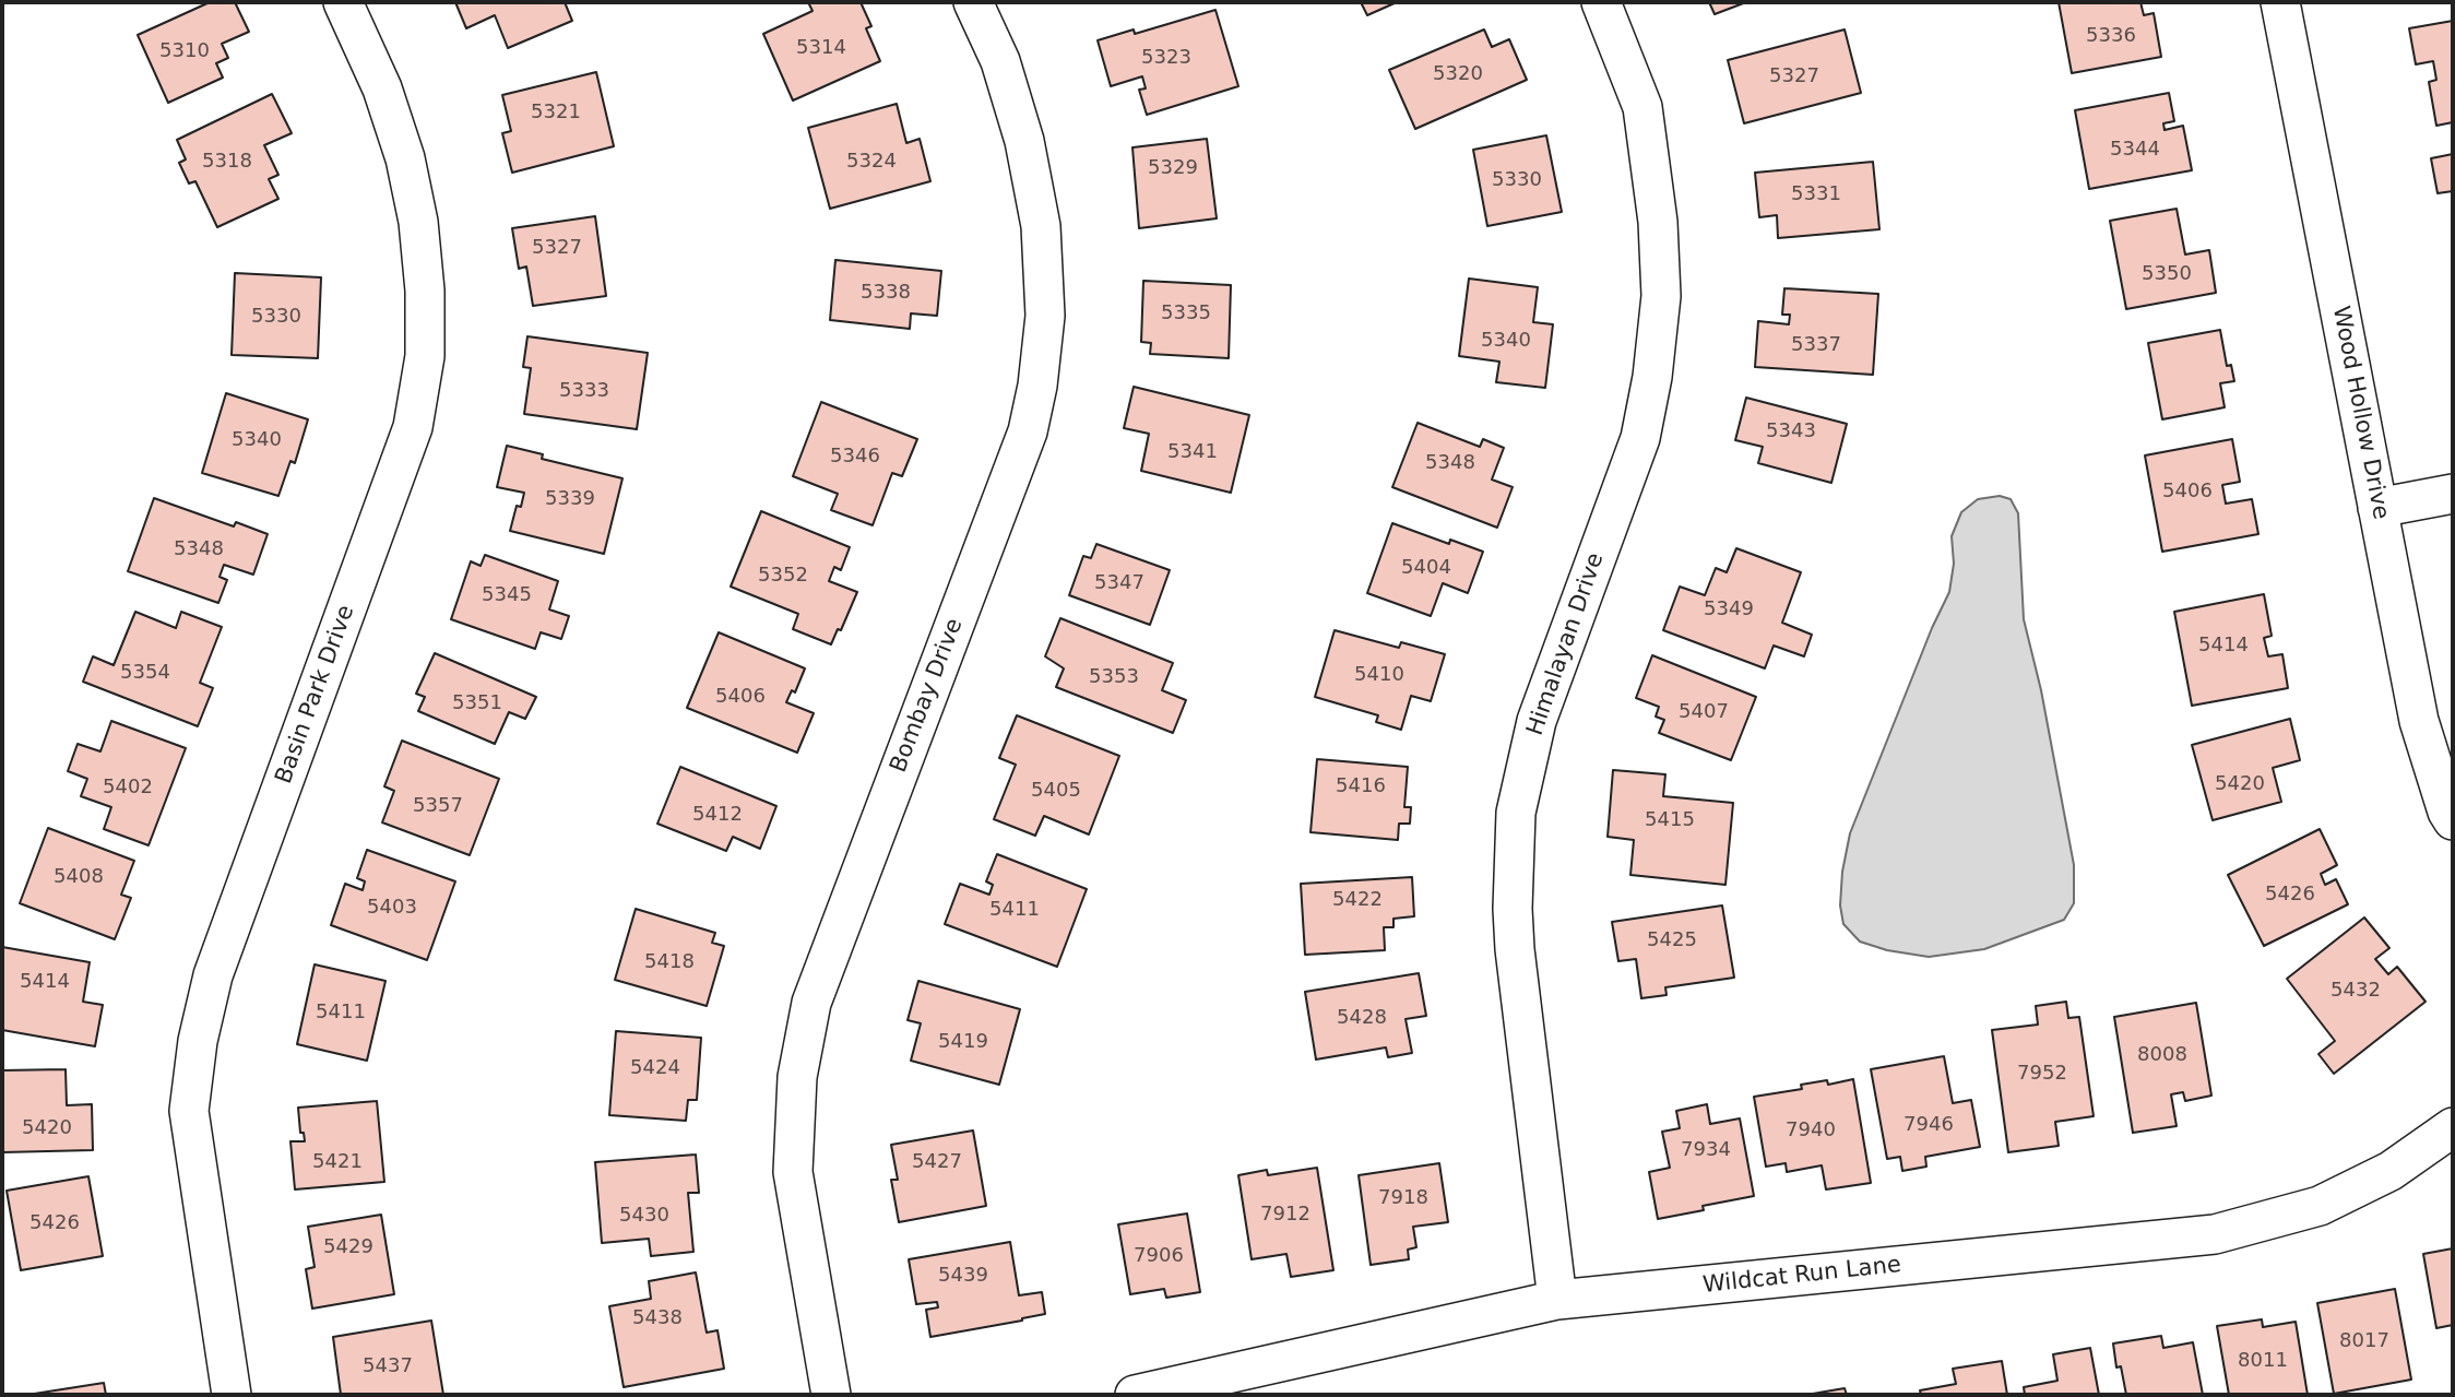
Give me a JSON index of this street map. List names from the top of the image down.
{
  "streets": {
    "street": [
      "Wood Hollow Drive",
      "Himalayan Drive",
      "Basin Park Drive",
      "Bombay Drive",
      "Wildcat Run Lane"
    ]
  },
  "crossings": [
    ["Himalayan Drive", "Wildcat Run Lane"]
  ],
  "house_numbers": [
    "5336",
    "5314",
    "5310",
    "5323",
    "5320",
    "5327",
    "5321",
    "5344",
    "5318",
    "5324",
    "5329",
    "5330",
    "5331",
    "5327",
    "5350",
    "5338",
    "5335",
    "5330",
    "5340",
    "5337",
    "5333",
    "5343",
    "5340",
    "5341",
    "5346",
    "5348",
    "5406",
    "5339",
    "5348",
    "5404",
    "5352",
    "5347",
    "5345",
    "5349",
    "5414",
    "5354",
    "5410",
    "5353",
    "5406",
    "5351",
    "5407",
    "5420",
    "5416",
    "5402",
    "5405",
    "5357",
    "5412",
    "5415",
    "5408",
    "5426",
    "5422",
    "5403",
    "5411",
    "5425",
    "5418",
    "5414",
    "5432",
    "5411",
    "5428",
    "5419",
    "8008",
    "5424",
    "7952",
    "7946",
    "5420",
    "7940",
    "7934",
    "5421",
    "5427",
    "7918",
    "7912",
    "5430",
    "5426",
    "5429",
    "7906",
    "5439",
    "5438",
    "8017",
    "8011",
    "5437"
  ]
}
